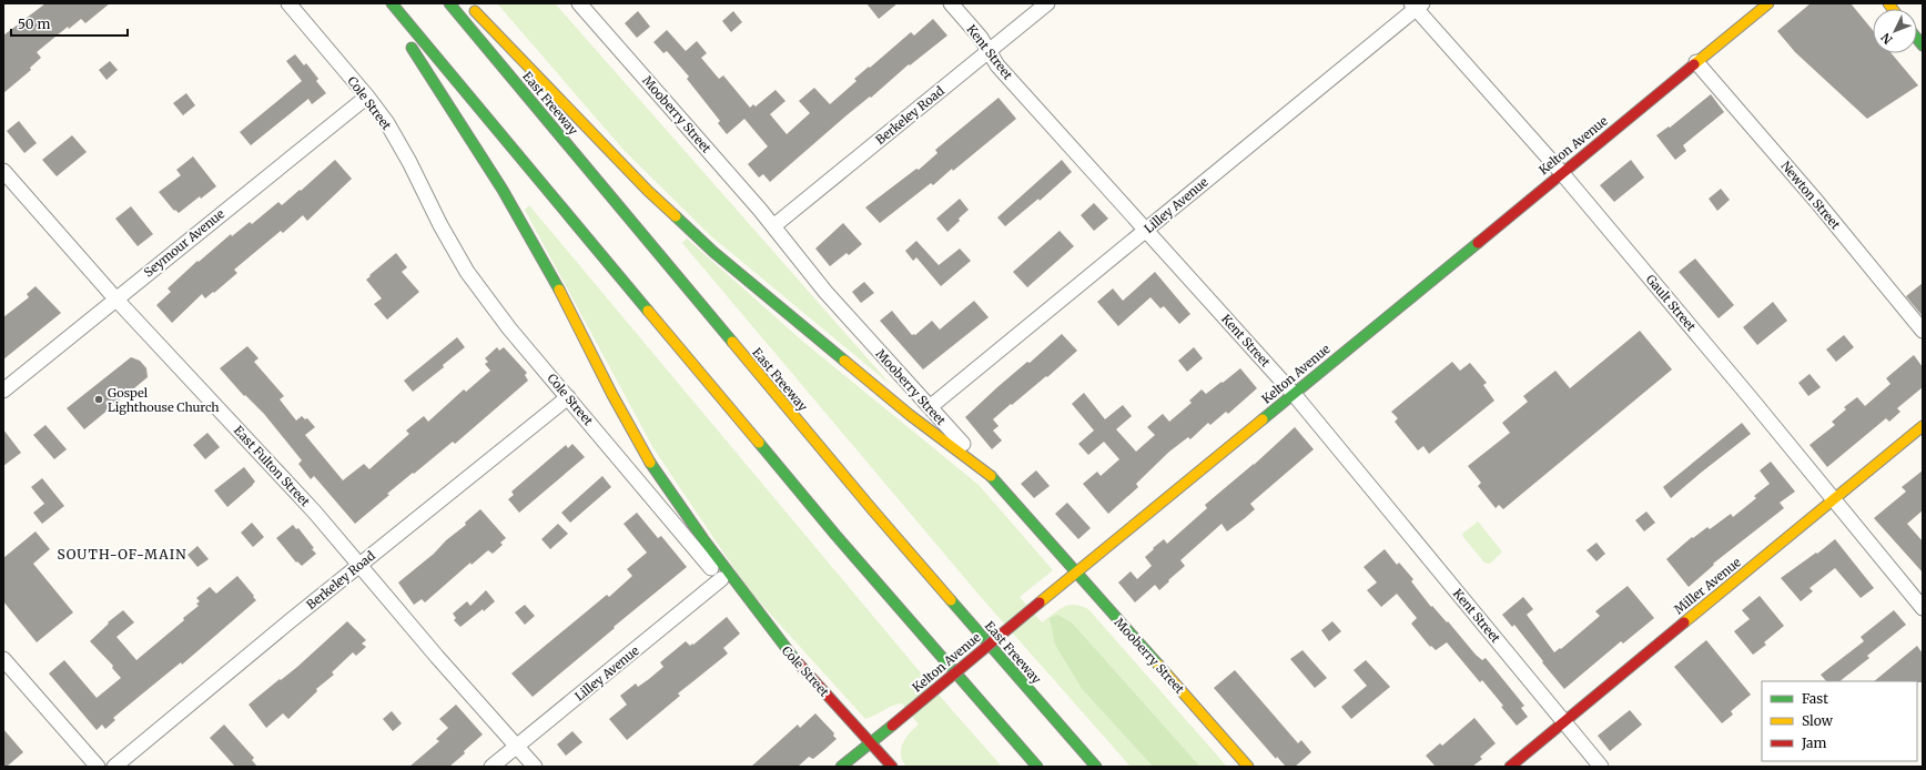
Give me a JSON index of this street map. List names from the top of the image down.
{
  "streets": {
    "main road": [
      "Cole Street",
      "East Freeway",
      "Mooberry Street",
      "Kelton Avenue",
      "Miller Avenue"
    ],
    "street": [
      "Kent Street",
      "Berkeley Road",
      "Newton Street",
      "Lilley Avenue",
      "Seymour Avenue",
      "Gault Street",
      "East Fulton Street"
    ]
  },
  "crossings": [
    ["Kent Street", "Berkeley Road"],
    ["Kent Street", "Kelton Avenue"],
    ["Kent Street", "Lilley Avenue"],
    ["Kent Street", "Miller Avenue"],
    ["Cole Street", "Berkeley Road"],
    ["Cole Street", "Kelton Avenue"],
    ["Cole Street", "Lilley Avenue"],
    ["Cole Street", "Seymour Avenue"],
    ["Mooberry Street", "Berkeley Road"],
    ["Mooberry Street", "Kelton Avenue"],
    ["Mooberry Street", "Lilley Avenue"],
    ["Berkeley Road", "East Fulton Street"],
    ["Kelton Avenue", "Newton Street"],
    ["Kelton Avenue", "Gault Street"],
    ["Lilley Avenue", "Gault Street"],
    ["Lilley Avenue", "East Fulton Street"],
    ["Seymour Avenue", "East Fulton Street"],
    ["Gault Street", "Miller Avenue"]
  ],
  "districts": ["SOUTH-OF-MAIN"],
  "places": ["Gospel Lighthouse Church"],
  "legend": ["Fast", "Slow", "Jam"],
  "scale_bar": "50 m",
  "north": "bottom left"
}
